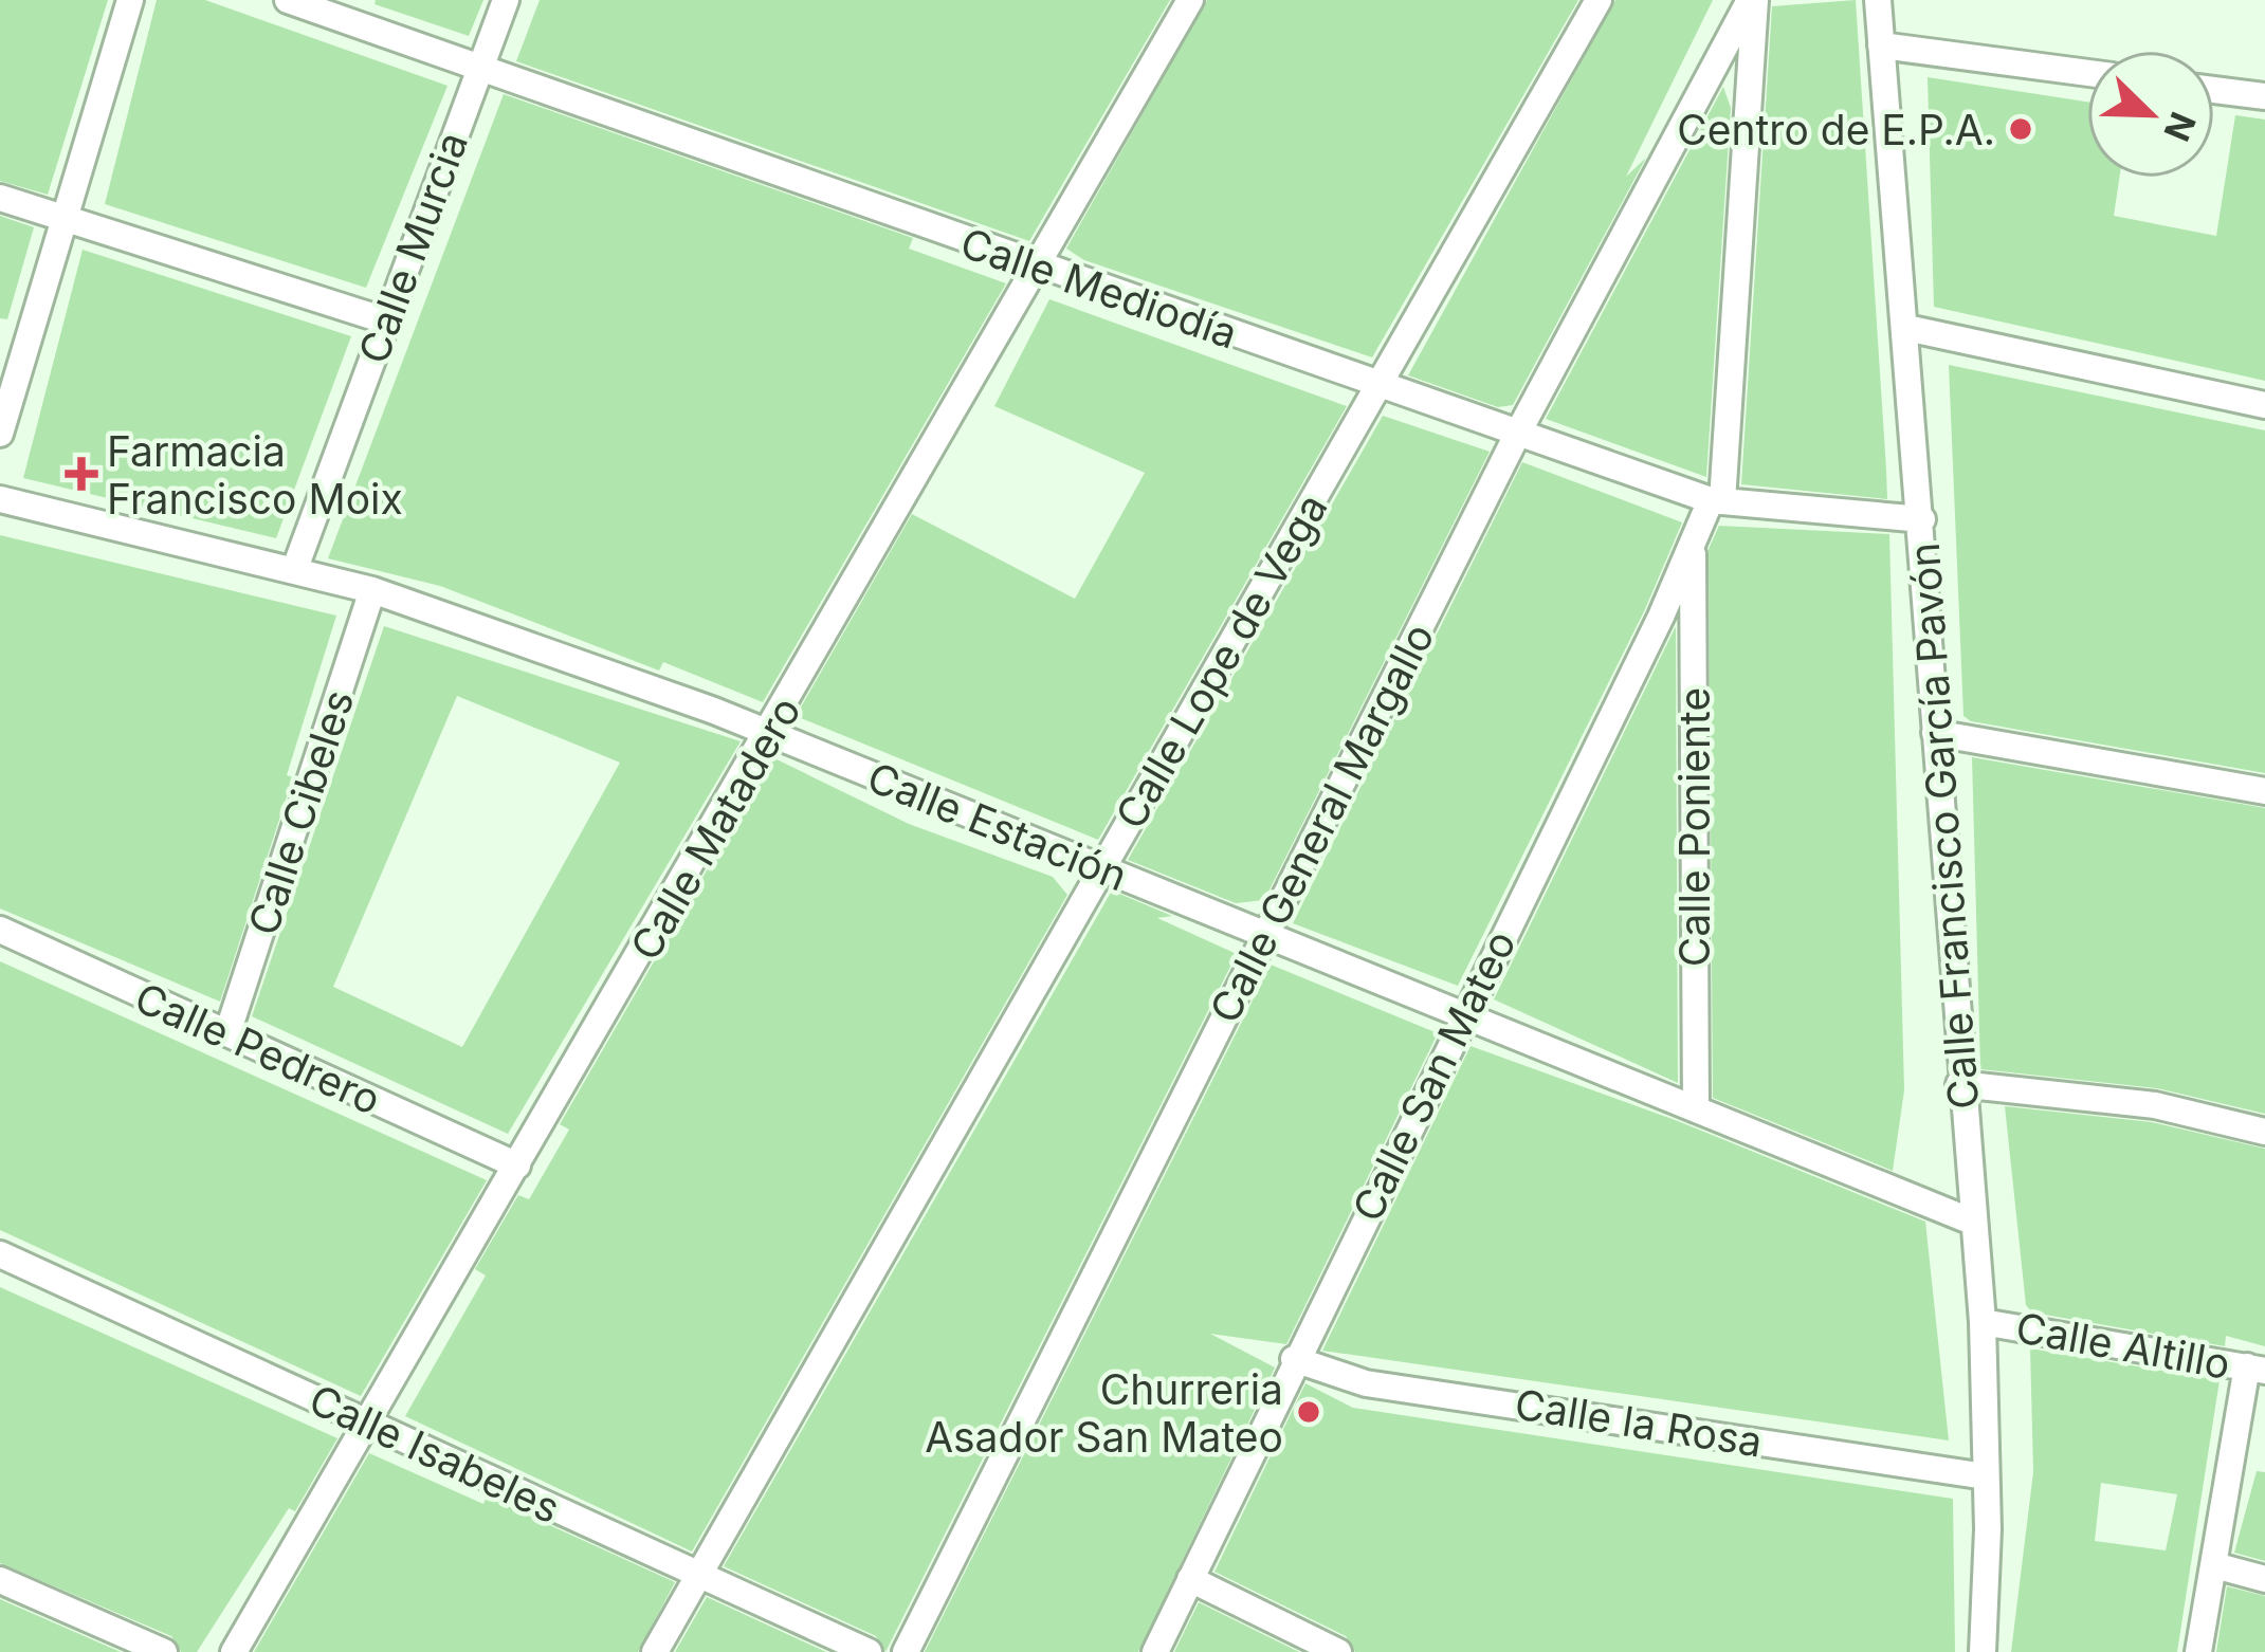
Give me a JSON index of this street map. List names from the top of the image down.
{
  "streets": {
    "street": [
      "Calle Murcia",
      "Calle Mediodía",
      "Calle Lope de Vega",
      "Calle Cibeles",
      "Calle General Margallo",
      "Calle Estación",
      "Calle Francisco García Pavón",
      "Calle Poniente",
      "Calle Matadero",
      "Calle Pedrero",
      "Calle San Mateo",
      "Calle Altillo",
      "Calle la Rosa",
      "Calle Isabeles"
    ]
  },
  "crossings": [
    ["Calle Murcia", "Calle Mediodía"],
    ["Calle Murcia", "Calle Estación"],
    ["Calle Mediodía", "Calle Lope de Vega"],
    ["Calle Mediodía", "Calle General Margallo"],
    ["Calle Mediodía", "Calle Francisco García Pavón"],
    ["Calle Mediodía", "Calle Matadero"],
    ["Calle Mediodía", "Calle San Mateo"],
    ["Calle Lope de Vega", "Calle Estación"],
    ["Calle Lope de Vega", "Calle Isabeles"],
    ["Calle Cibeles", "Calle Estación"],
    ["Calle Cibeles", "Calle Pedrero"],
    ["Calle General Margallo", "Calle Estación"],
    ["Calle General Margallo", "Calle San Mateo"],
    ["Calle Estación", "Calle Francisco García Pavón"],
    ["Calle Estación", "Calle Poniente"],
    ["Calle Estación", "Calle Matadero"],
    ["Calle Estación", "Calle San Mateo"],
    ["Calle Francisco García Pavón", "Calle Altillo"],
    ["Calle Francisco García Pavón", "Calle la Rosa"],
    ["Calle Poniente", "Calle San Mateo"],
    ["Calle Matadero", "Calle Pedrero"],
    ["Calle Matadero", "Calle Isabeles"],
    ["Calle San Mateo", "Calle la Rosa"]
  ],
  "places": {
    "other": ["Centro de E.P.A.", "Churreria Asador San Mateo"],
    "health": ["Farmacia Francisco Moix"]
  },
  "north": "bottom right"
}
